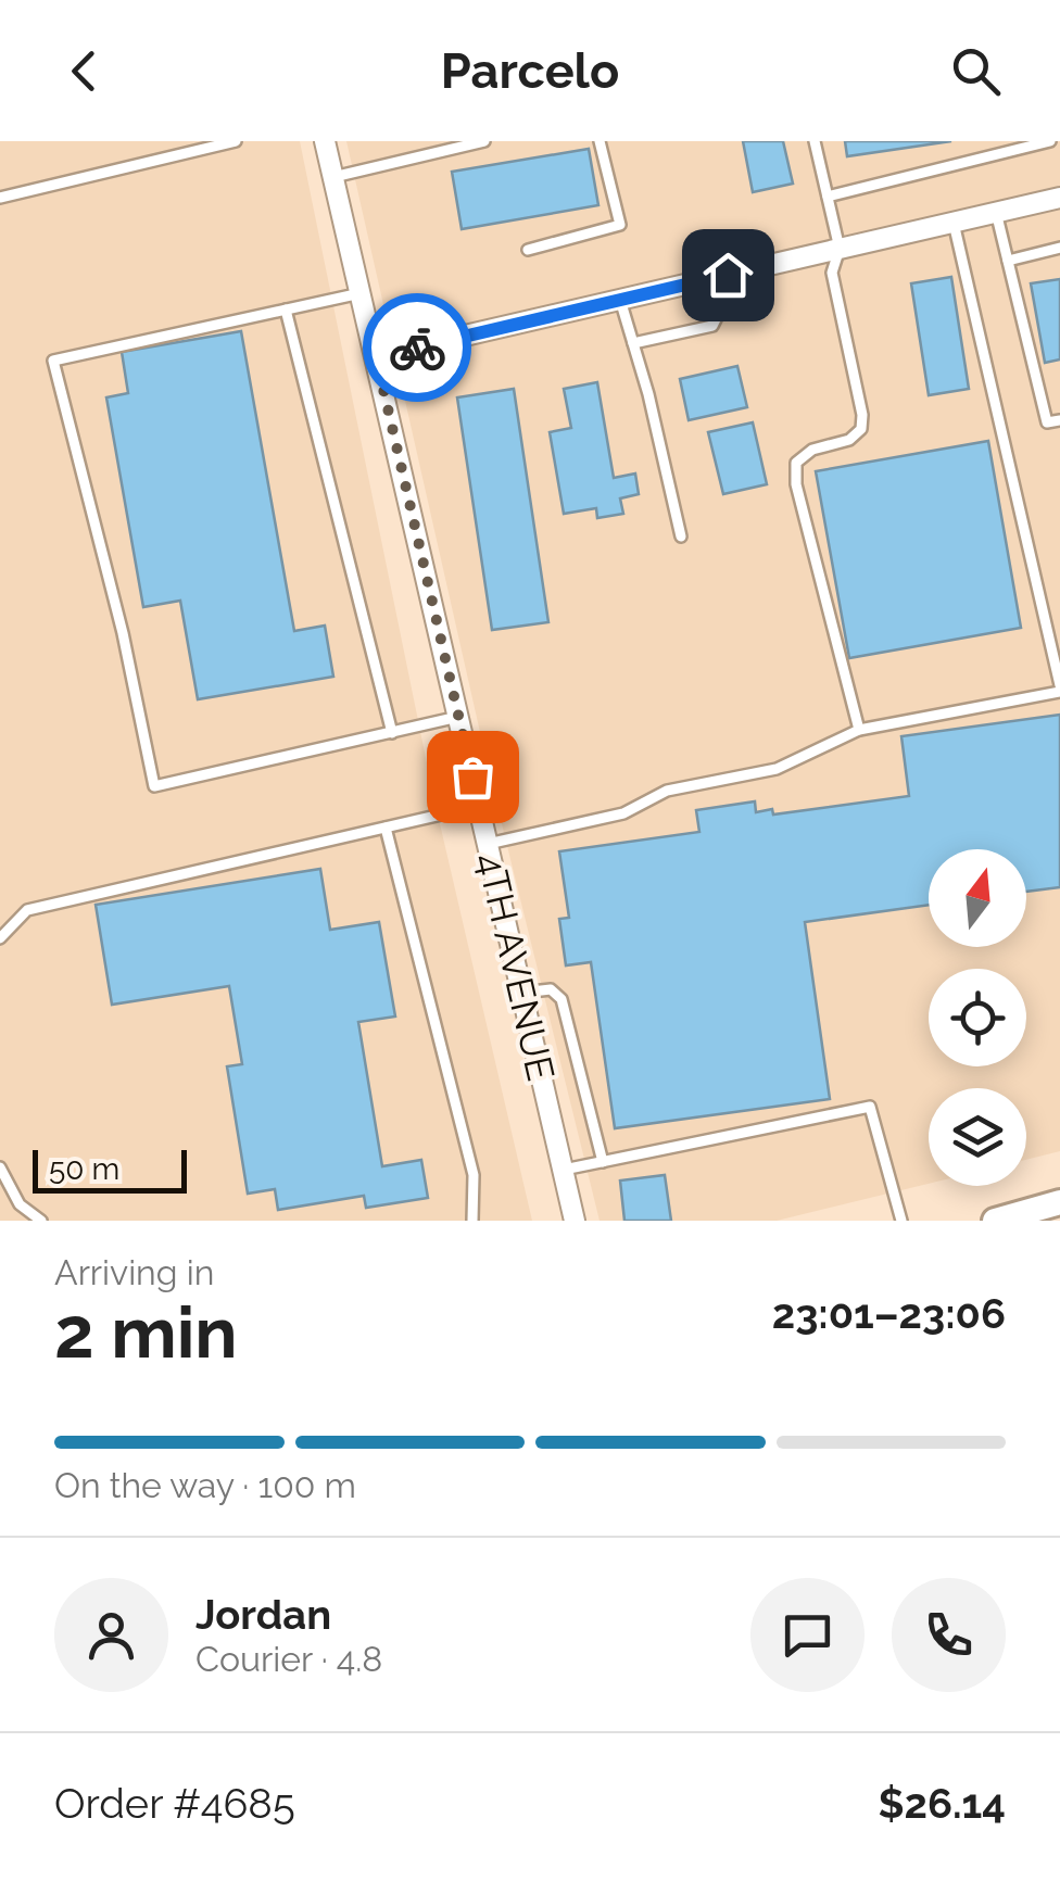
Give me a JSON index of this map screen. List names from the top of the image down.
{
  "streets": {
    "street": ["4TH AVENUE"]
  },
  "scale_bar": "50 m",
  "north": "top",
  "page": {
    "header": "Parcelo",
    "scale": "50 m",
    "heading": ["2 min", "Arriving in", "23:01–23:06"],
    "panel": [
      "Jordan",
      "Courier · 4.8",
      "Order #4685",
      "$26.14"
    ],
    "bar": "On the way · 100 m"
  }
}
